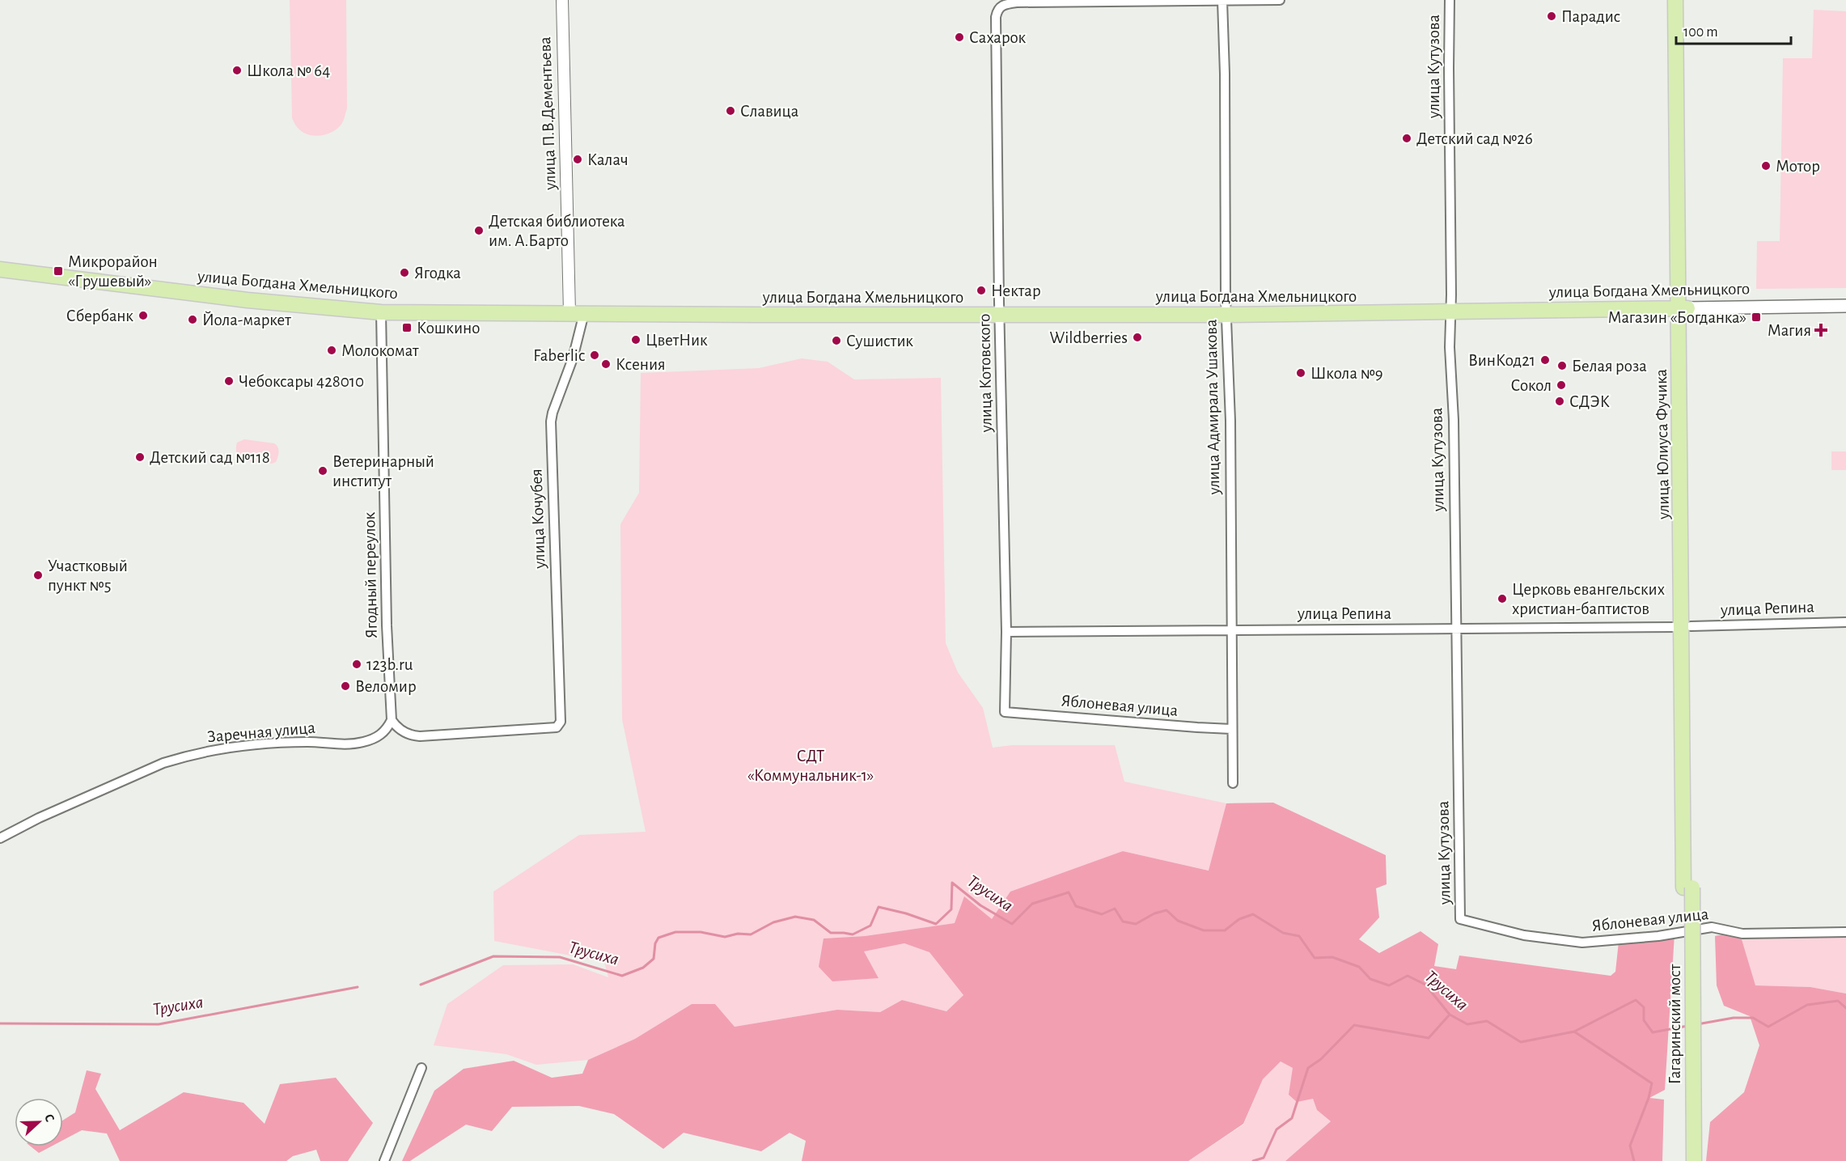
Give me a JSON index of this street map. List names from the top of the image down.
{
  "streets": {
    "main road": ["улица Богдана Хмельницкого", "улица Юлиуса Фучика", "Гагаринский мост"],
    "street": [
      "улица Кутузова",
      "улица П.В.Дементьева",
      "улица Котовского",
      "улица Адмирала Ушакова",
      "улица Кочубея",
      "Ягодный переулок",
      "улица Репина",
      "Яблоневая улица",
      "Заречная улица"
    ]
  },
  "crossings": [
    ["улица Кутузова", "улица Богдана Хмельницкого"],
    ["улица Кутузова", "улица Репина"],
    ["улица Кутузова", "Яблоневая улица"],
    ["улица П.В.Дементьева", "улица Богдана Хмельницкого"],
    ["улица П.В.Дементьева", "улица Кочубея"],
    ["улица Богдана Хмельницкого", "улица Котовского"],
    ["улица Богдана Хмельницкого", "улица Адмирала Ушакова"],
    ["улица Богдана Хмельницкого", "улица Юлиуса Фучика"],
    ["улица Богдана Хмельницкого", "улица Кочубея"],
    ["улица Богдана Хмельницкого", "Ягодный переулок"],
    ["улица Котовского", "улица Адмирала Ушакова"],
    ["улица Котовского", "улица Репина"],
    ["улица Котовского", "Яблоневая улица"],
    ["улица Адмирала Ушакова", "улица Репина"],
    ["улица Адмирала Ушакова", "Яблоневая улица"],
    ["улица Юлиуса Фучика", "улица Репина"],
    ["улица Юлиуса Фучика", "Гагаринский мост"],
    ["улица Кочубея", "Ягодный переулок"],
    ["улица Кочубея", "Заречная улица"],
    ["Ягодный переулок", "Заречная улица"]
  ],
  "water": ["Трусиха"],
  "parks": ["СДТ «Коммунальник-1»"],
  "places": {
    "other": [
      "Парадис",
      "Сахарок",
      "Школа № 64",
      "Славица",
      "Детский сад №26",
      "Калач",
      "Мотор",
      "Детская библиотека им. А.Барто",
      "Ягодка",
      "Нектар",
      "Сбербанк",
      "Йола-маркет",
      "Wildberries",
      "ЦветНик",
      "Сушистик",
      "Молокомат",
      "Faberlic",
      "ВинКод21",
      "Ксения",
      "Белая роза",
      "Школа №9",
      "Чебоксары 428010",
      "Сокол",
      "СДЭК",
      "Детский сад №118",
      "Ветеринарный институт",
      "Участковый пункт №5",
      "Церковь евангельских христиан-баптистов",
      "123b.ru",
      "Веломир"
    ],
    "transit": ["Микрорайон «Грушевый»", "Магазин «Богданка»", "Кошкино"],
    "health": ["Магия"]
  },
  "scale_bar": "100 m",
  "north": "right"
}
